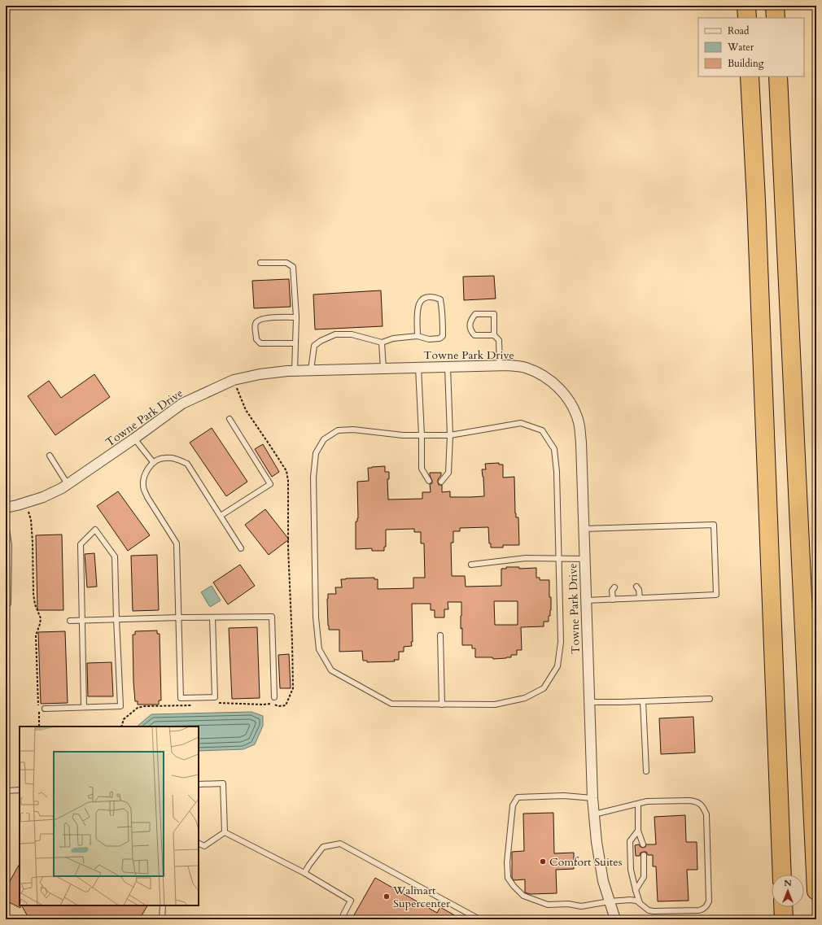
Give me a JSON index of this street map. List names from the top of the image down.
{
  "streets": {
    "street": ["Towne Park Drive"]
  },
  "places": ["Comfort Suites", "Walmart Supercenter"],
  "legend": ["Road", "Water", "Building"],
  "north": "top"
}
